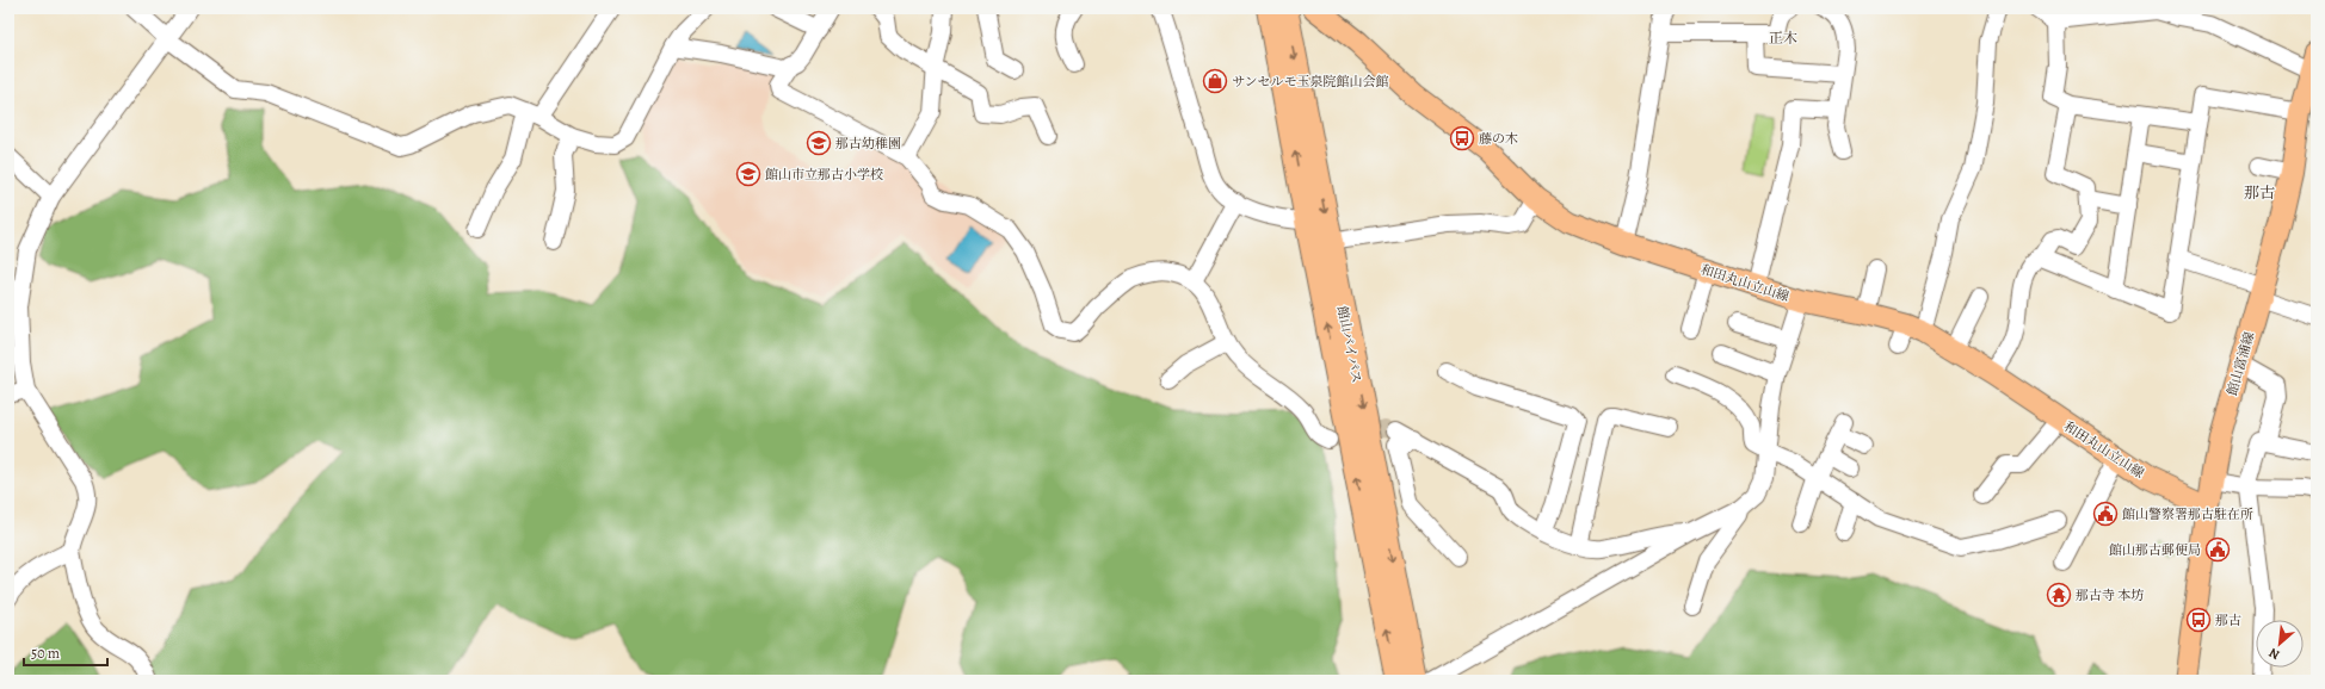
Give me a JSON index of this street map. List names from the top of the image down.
{
  "streets": {
    "highway": ["館山バイパス"],
    "main road": ["和田丸山立山線", "館山富浦線"]
  },
  "crossings": [
    ["和田丸山立山線", "館山富浦線"]
  ],
  "districts": ["正木", "那古"],
  "places": {
    "shop": ["サンセルモ玉泉院館山会館"],
    "bus stop": ["藤の木", "那古"],
    "school or university": ["那古幼稚園", "館山市立那古小学校"],
    "public building": ["館山警察署那古駐在所", "館山那古郵便局"],
    "temple": ["那古寺 本坊"]
  },
  "scale_bar": "50 m",
  "north": "bottom left"
}
